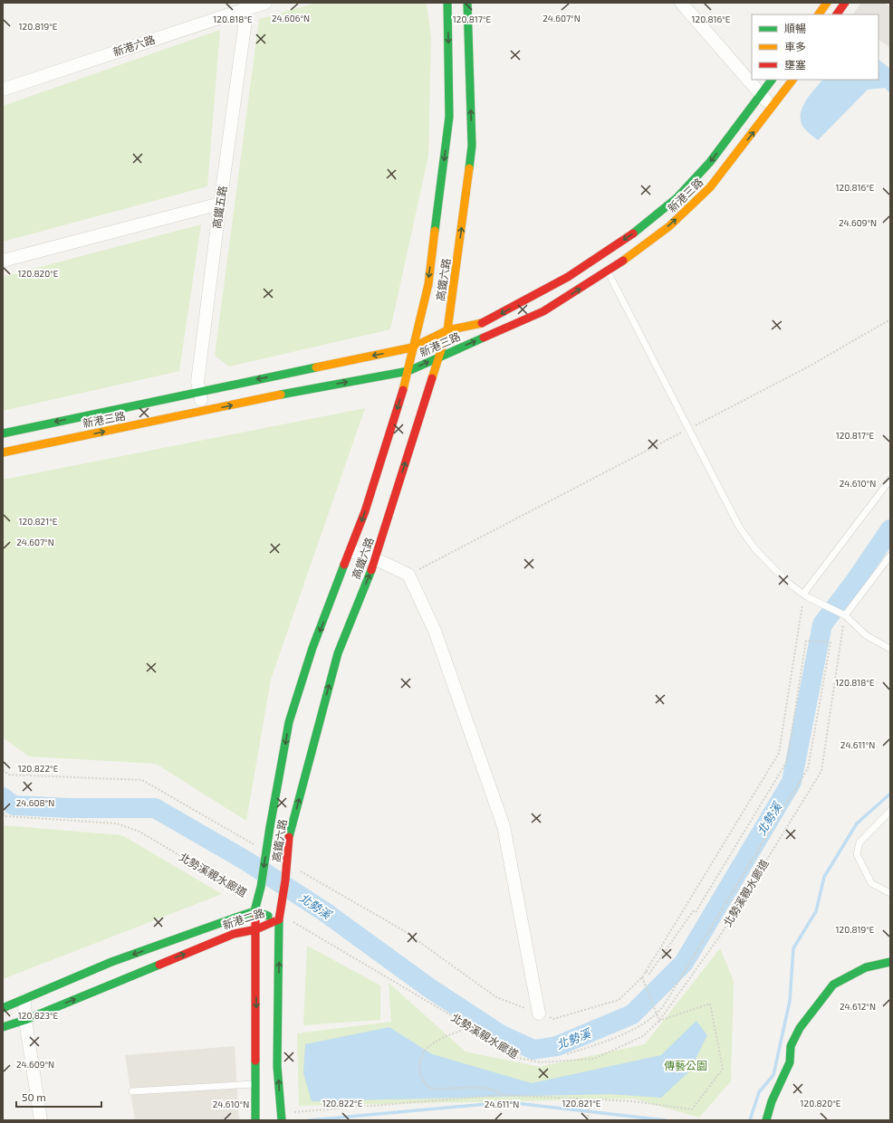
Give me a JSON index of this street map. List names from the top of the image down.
{
  "streets": {
    "street": [
      "新港六路",
      "新港三路",
      "高鐵五路",
      "高鐵六路",
      "新港二路"
    ],
    "path": ["北勢溪親水廊道"]
  },
  "crossings": [
    ["新港六路", "高鐵五路"],
    ["新港三路", "高鐵五路"],
    ["新港三路", "高鐵六路"],
    ["高鐵六路", "新港二路"]
  ],
  "water": ["北勢溪"],
  "parks": ["傳藝公園"],
  "legend": ["順暢", "車多", "壅塞"],
  "scale_bar": "50 m",
  "coordinates": [
    "24.606°N",
    "24.607°N",
    "120.818°E",
    "120.817°E",
    "120.816°E",
    "120.819°E",
    "24.609°N",
    "120.820°E",
    "24.610°N",
    "120.821°E",
    "24.611°N",
    "120.822°E",
    "24.608°N",
    "24.612°N",
    "120.823°E"
  ]
}
